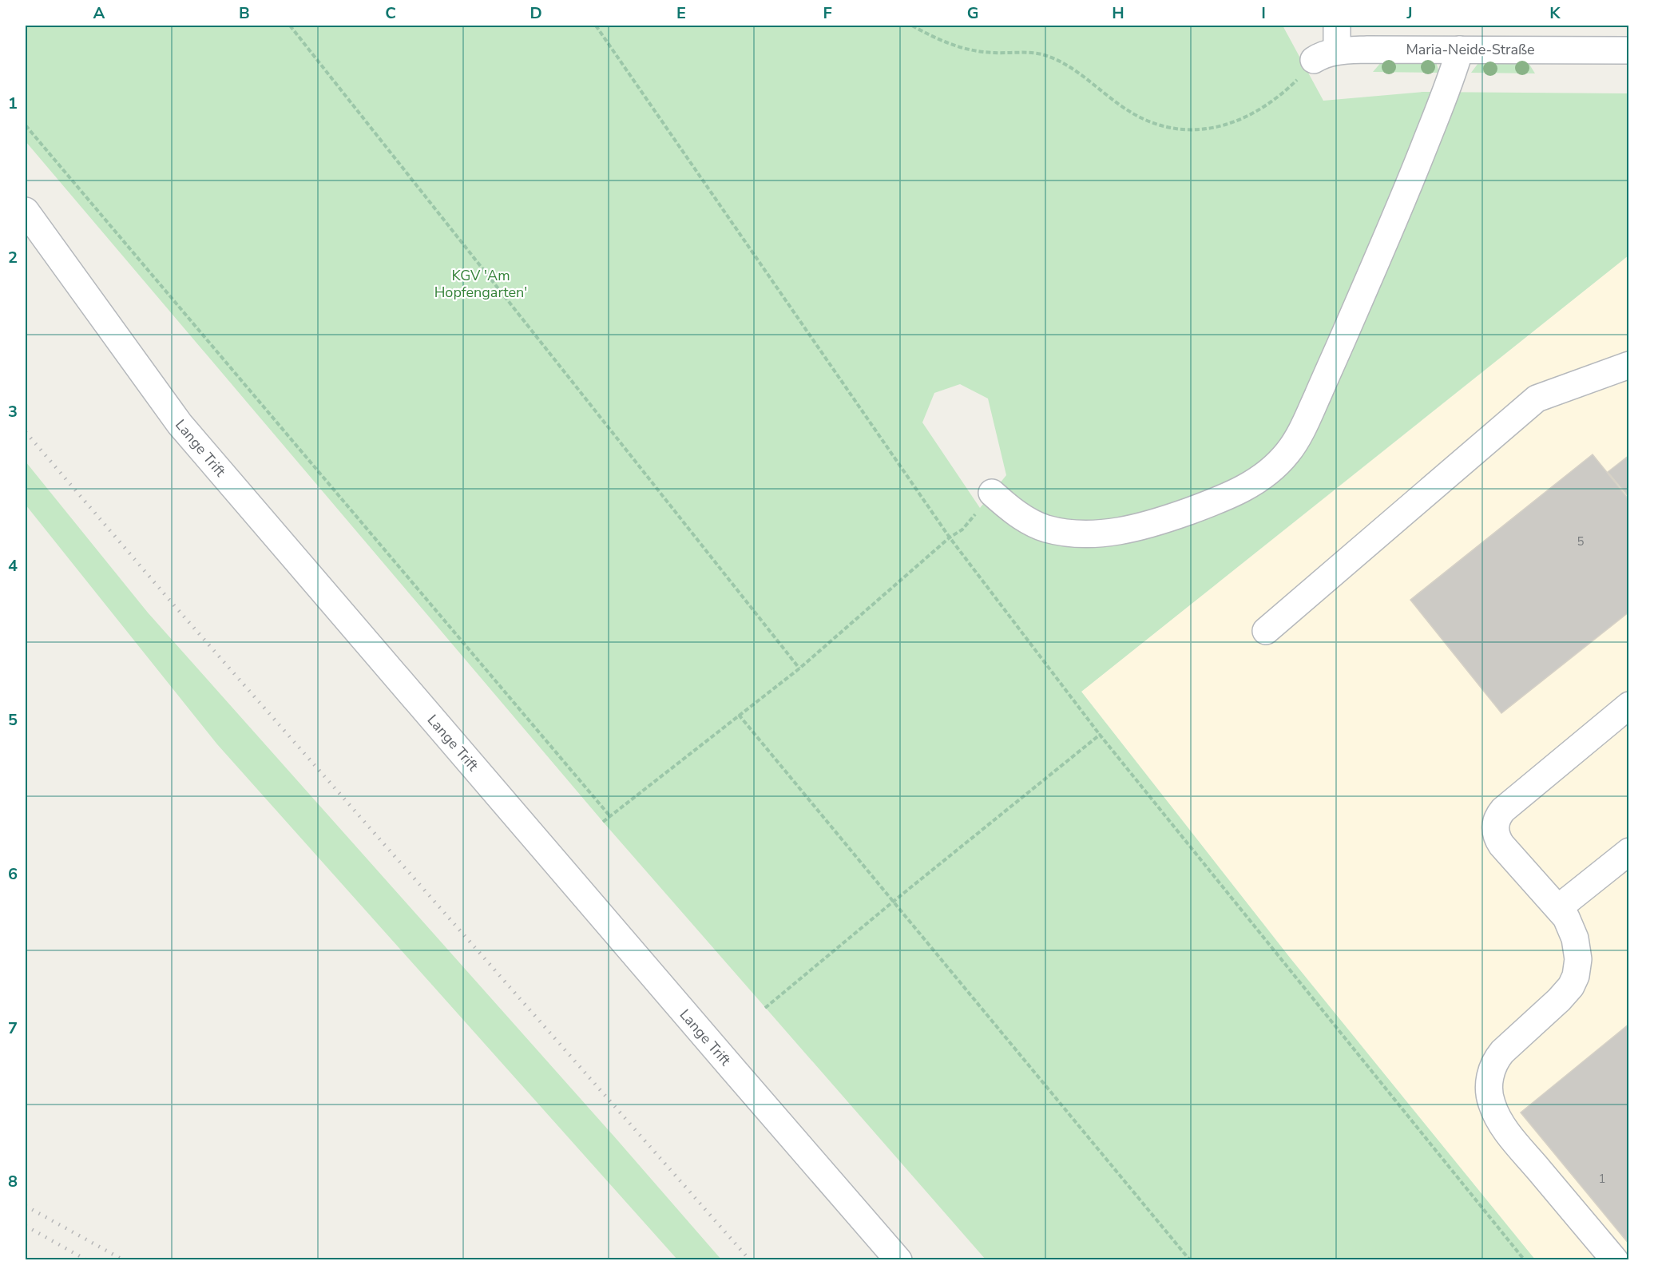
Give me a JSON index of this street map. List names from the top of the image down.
{
  "streets": {
    "street": ["Maria-Neide-Straße", "Lange Trift"]
  },
  "parks": ["KGV 'Am Hopfengarten'"],
  "house_numbers": ["5", "1"],
  "grid": {
    "columns": [
      "A",
      "B",
      "C",
      "D",
      "E",
      "F",
      "G",
      "H",
      "I",
      "J",
      "K"
    ],
    "rows": [
      "1",
      "2",
      "3",
      "4",
      "5",
      "6",
      "7",
      "8"
    ]
  }
}
